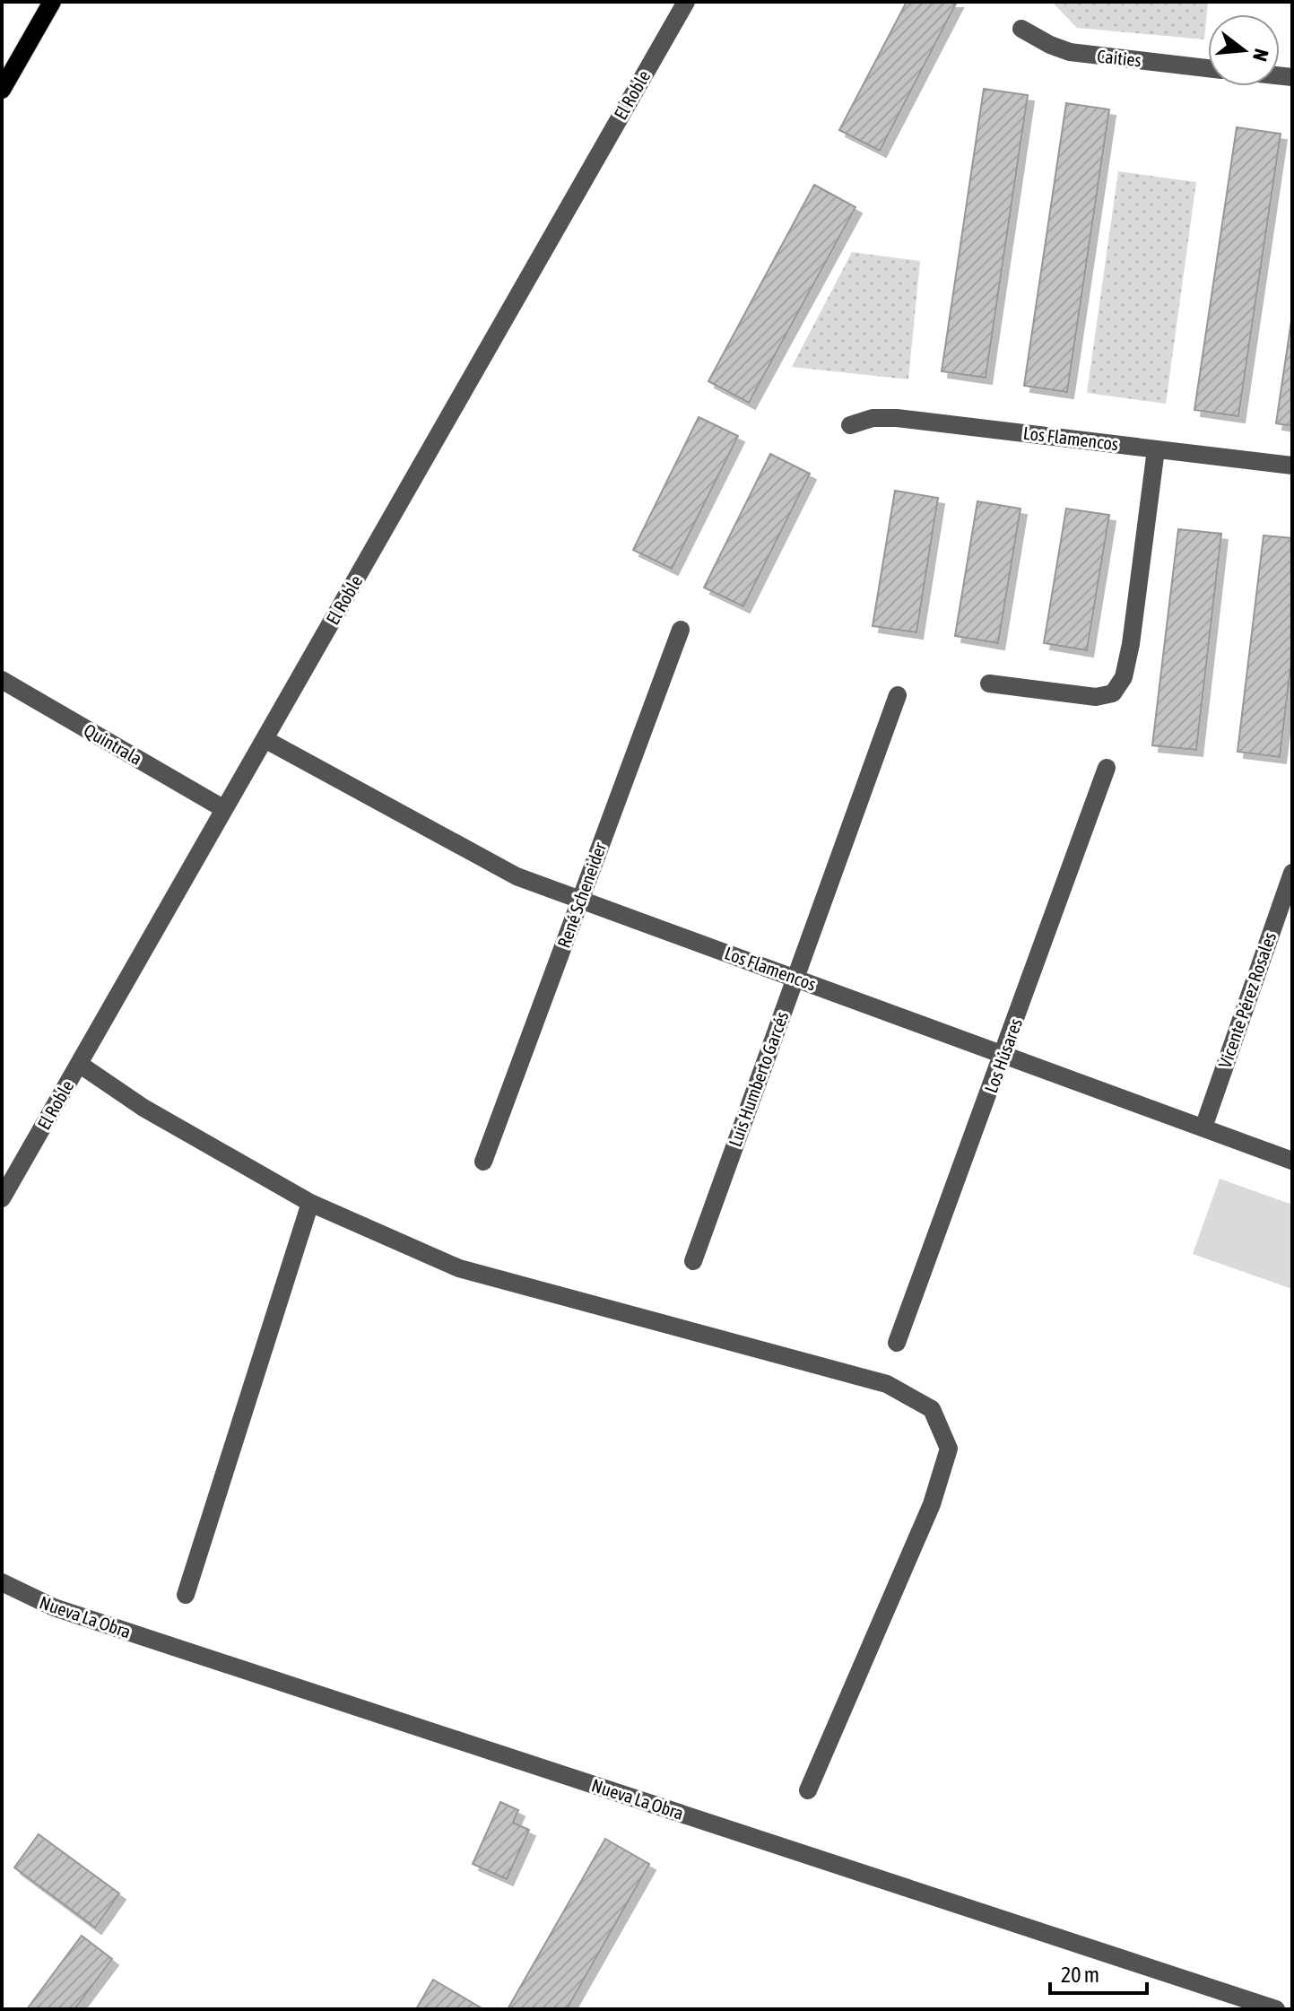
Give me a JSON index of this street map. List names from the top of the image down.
{
  "streets": {
    "street": [
      "Caities",
      "El Roble",
      "Los Flamencos",
      "Quintrala",
      "René Scheneider",
      "Vicente Pérez Rosales",
      "Los Húsares",
      "Luis Humberto Garcés",
      "Nueva La Obra"
    ]
  },
  "crossings": [
    ["El Roble", "Los Flamencos"],
    ["El Roble", "Quintrala"],
    ["Los Flamencos", "René Scheneider"],
    ["Los Flamencos", "Vicente Pérez Rosales"],
    ["Los Flamencos", "Los Húsares"],
    ["Los Flamencos", "Luis Humberto Garcés"]
  ],
  "scale_bar": "20 m",
  "north": "right"
}
